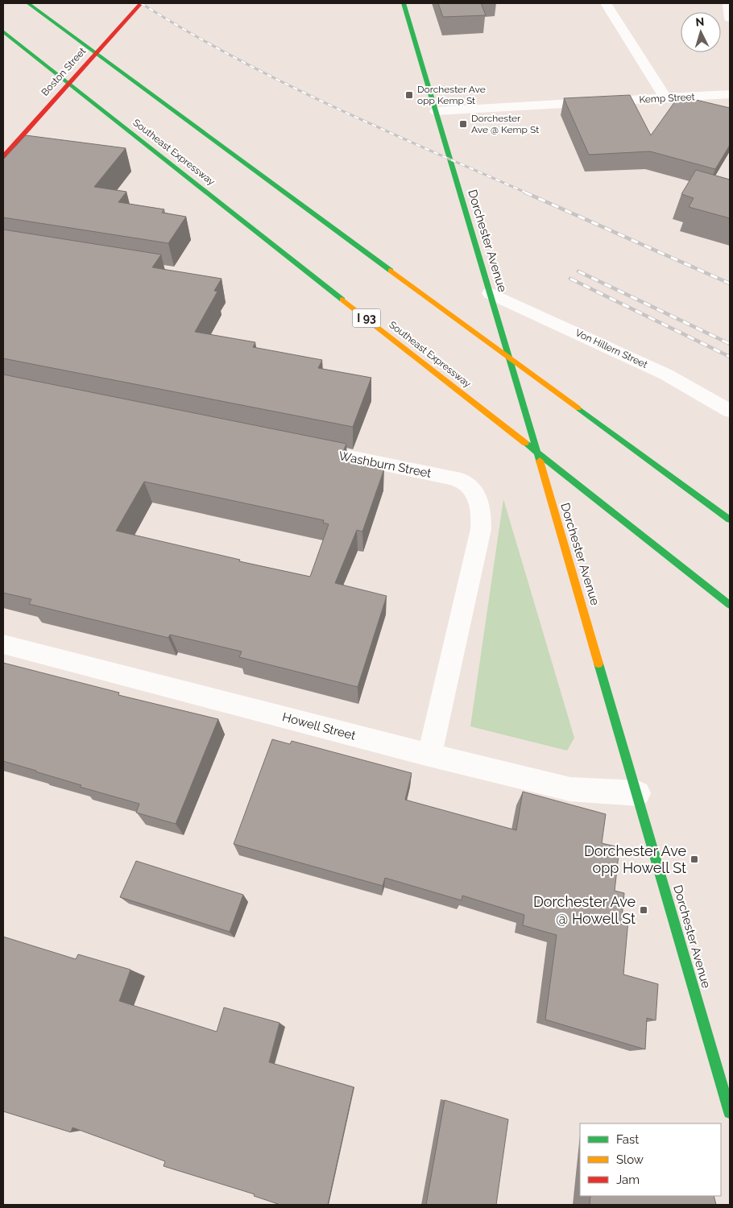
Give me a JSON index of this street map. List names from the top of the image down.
{
  "streets": {
    "main road": [
      "Boston Street",
      "Southeast Expressway",
      "Dorchester Avenue",
      "I 93"
    ],
    "street": [
      "Kemp Street",
      "Von Hillern Street",
      "Washburn Street",
      "Howell Street"
    ]
  },
  "crossings": [
    ["Kemp Street", "Dorchester Avenue"],
    ["Dorchester Avenue", "Von Hillern Street"],
    ["Dorchester Avenue", "Howell Street"],
    ["Washburn Street", "Howell Street"]
  ],
  "places": {
    "transit": [
      "Dorchester Ave opp Kemp St",
      "Dorchester Ave @ Kemp St",
      "Dorchester Ave opp Howell St",
      "Dorchester Ave @ Howell St"
    ]
  },
  "legend": ["Fast", "Slow", "Jam"],
  "north": "top"
}
